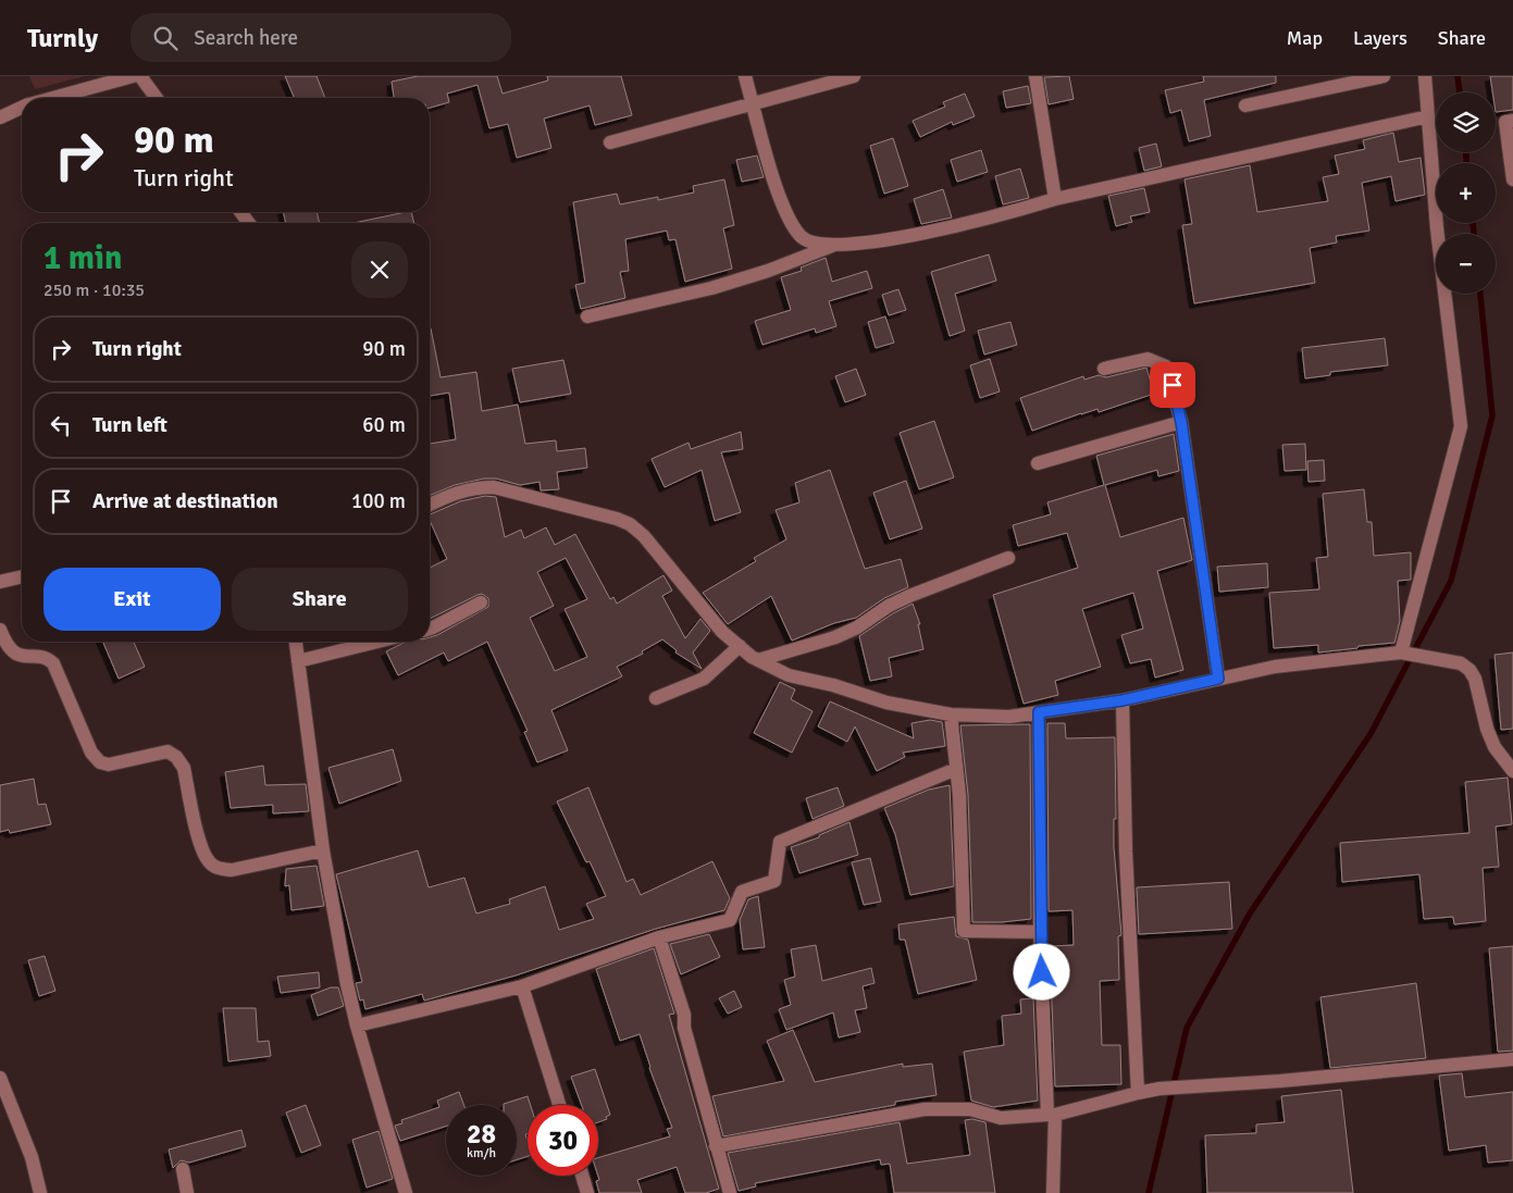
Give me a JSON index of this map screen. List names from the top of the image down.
{
  "page": {
    "header": "Turnly",
    "search": "Search here",
    "nav": ["Map", "Layers", "Share"],
    "map_buttons": ["+", "−"],
    "turn": ["90 m", "Turn right"],
    "heading": ["1 min", "250 m · 10:35"],
    "list": [
      {
        "name": "Turn right",
        "value": "90 m"
      },
      {
        "name": "Turn left",
        "value": "60 m"
      },
      {
        "name": "Arrive at destination",
        "value": "100 m"
      }
    ],
    "buttons": ["Exit", "Share"],
    "speed": "28 km/h",
    "limit": "30"
  }
}
